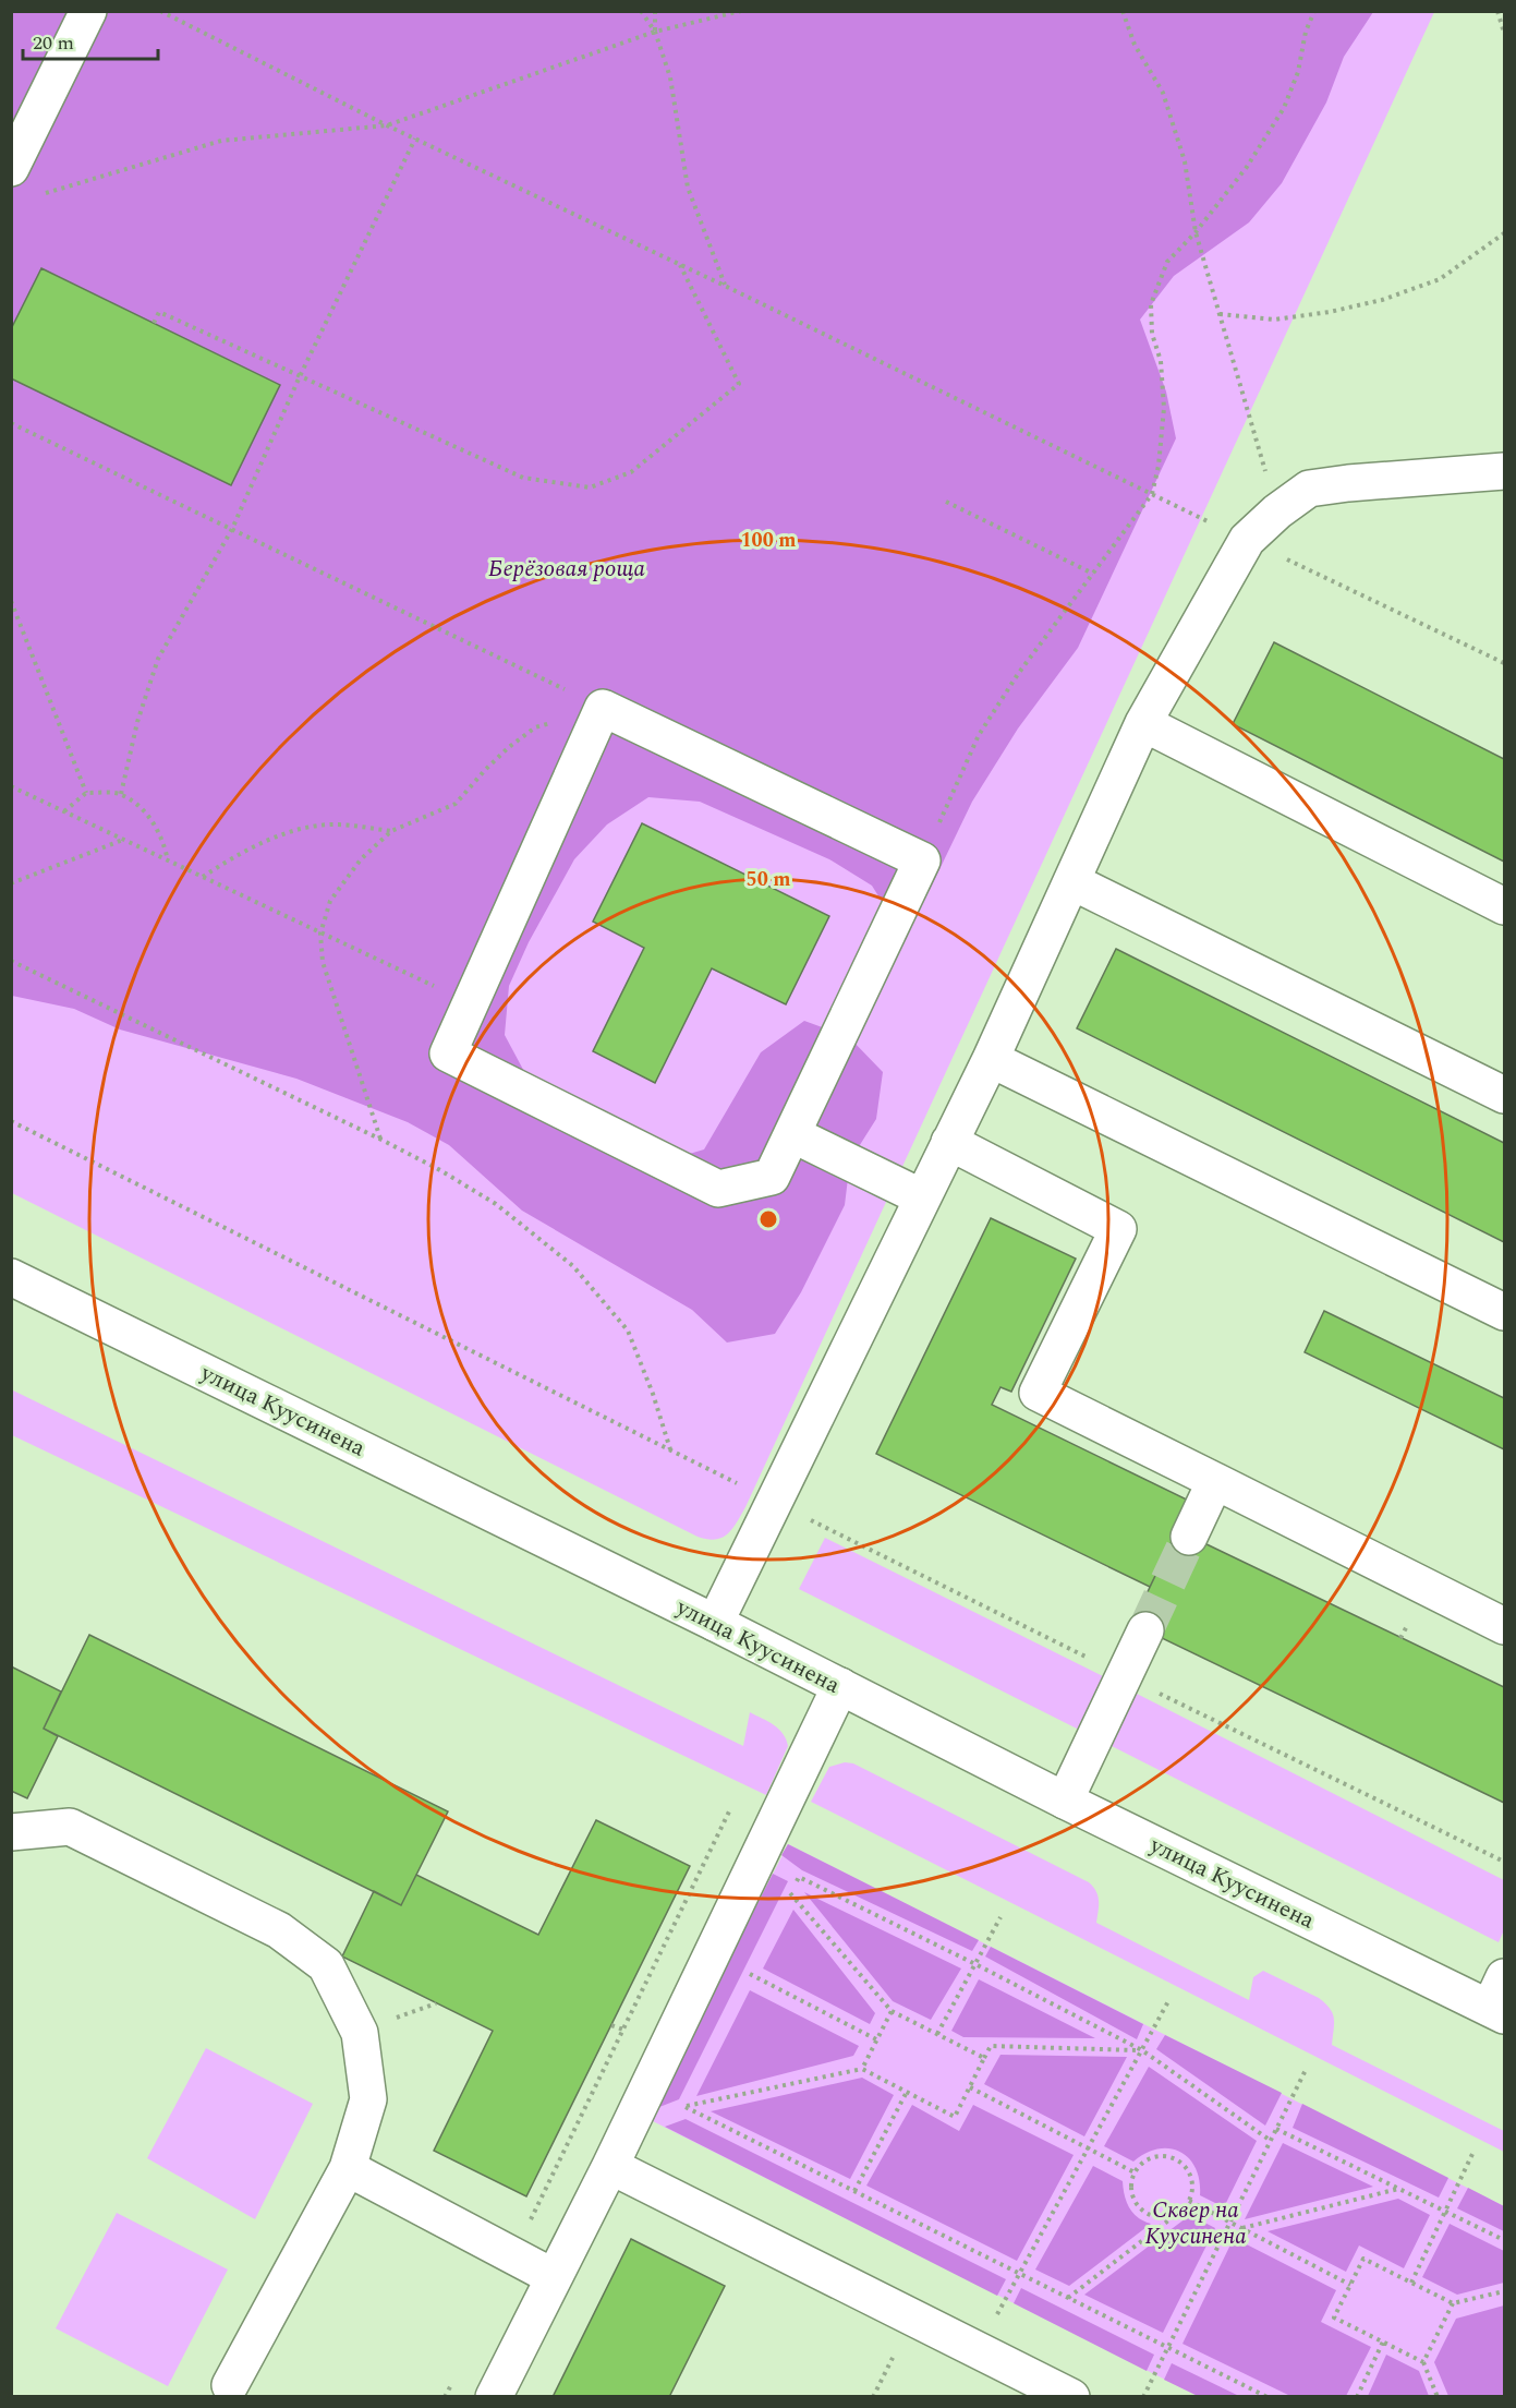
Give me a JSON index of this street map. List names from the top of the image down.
{
  "streets": {
    "main road": ["улица Куусинена"]
  },
  "parks": ["Берёзовая роща", "Сквер на Куусинена"],
  "scale_bar": "20 m",
  "rings": ["100 m", "50 m"]
}
